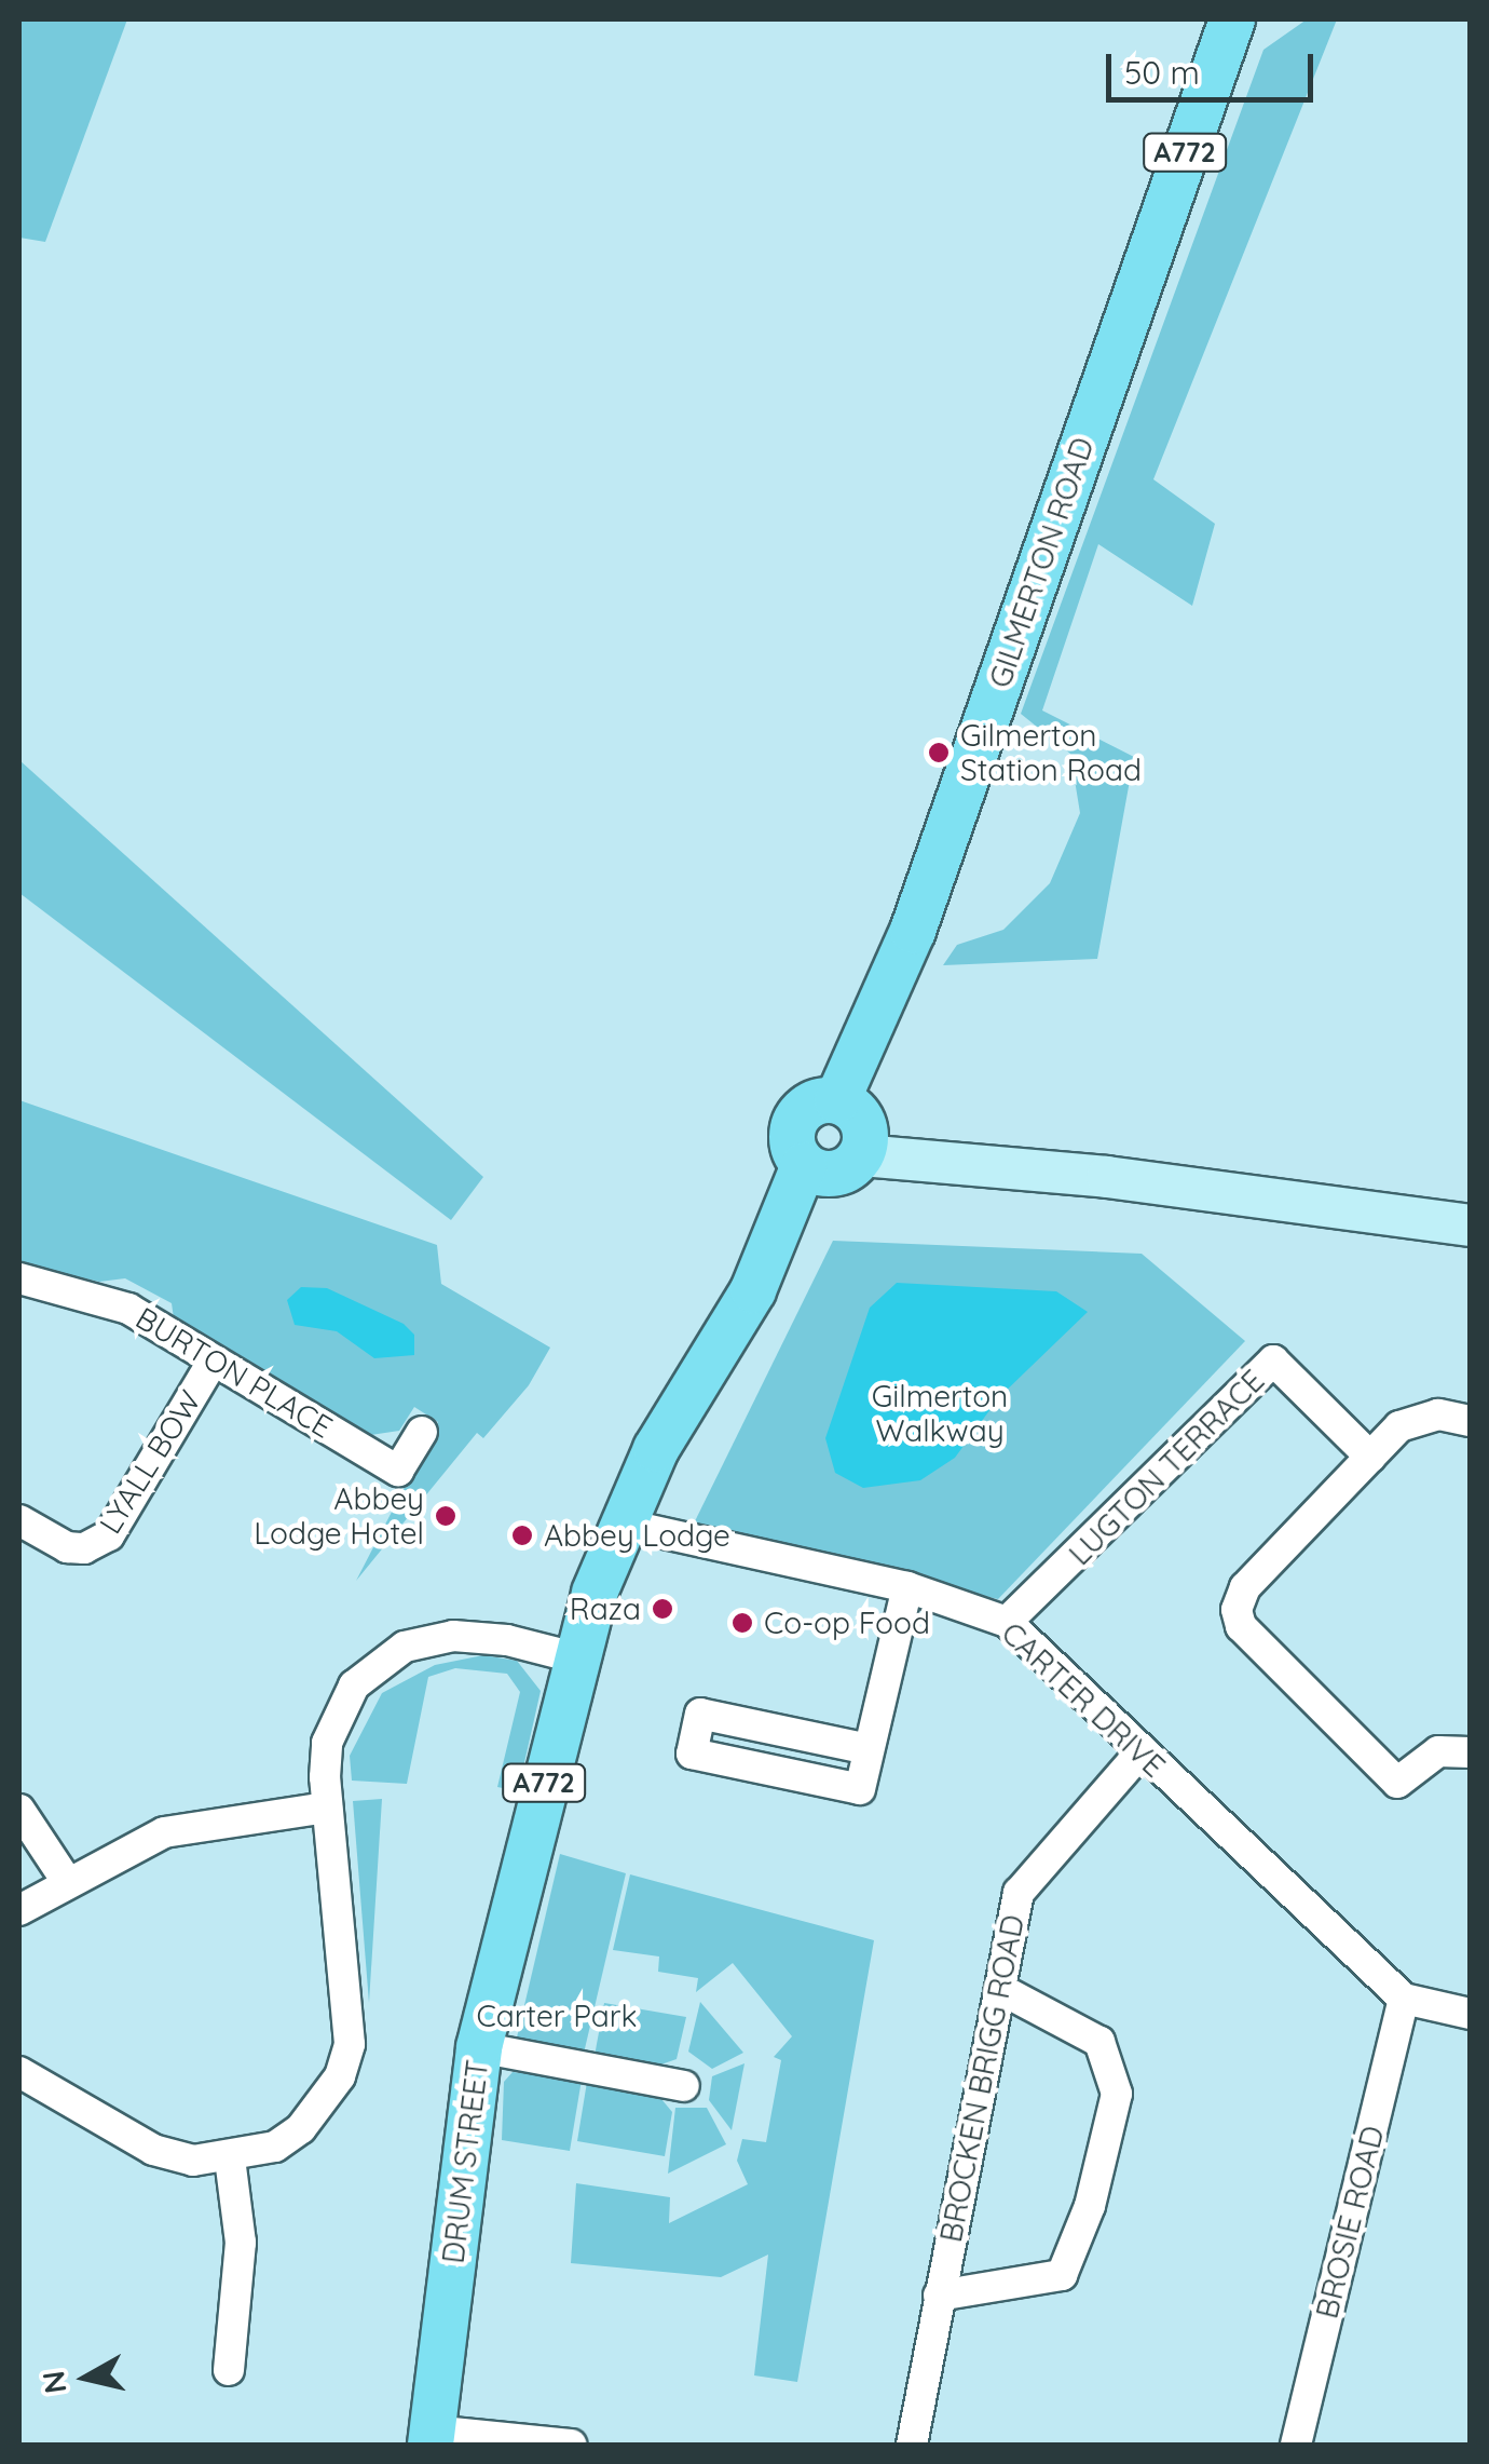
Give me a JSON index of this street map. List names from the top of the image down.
{
  "streets": {
    "main road": ["A772", "GILMERTON ROAD", "DRUM STREET"],
    "street": [
      "BURTON PLACE",
      "LYALL BOW",
      "LUGTON TERRACE",
      "CARTER DRIVE",
      "BROCKEN BRIGG ROAD",
      "BROSIE ROAD"
    ]
  },
  "crossings": [
    ["A772", "GILMERTON ROAD"],
    ["A772", "DRUM STREET"],
    ["GILMERTON ROAD", "DRUM STREET"],
    ["BURTON PLACE", "LYALL BOW"],
    ["LUGTON TERRACE", "CARTER DRIVE"],
    ["CARTER DRIVE", "BROCKEN BRIGG ROAD"],
    ["CARTER DRIVE", "DRUM STREET"],
    ["CARTER DRIVE", "BROSIE ROAD"]
  ],
  "parks": ["Gilmerton Walkway", "Carter Park"],
  "places": [
    "Gilmerton Station Road",
    "Abbey Lodge Hotel",
    "Abbey Lodge",
    "Raza",
    "Co-op Food"
  ],
  "scale_bar": "50 m",
  "north": "left"
}
